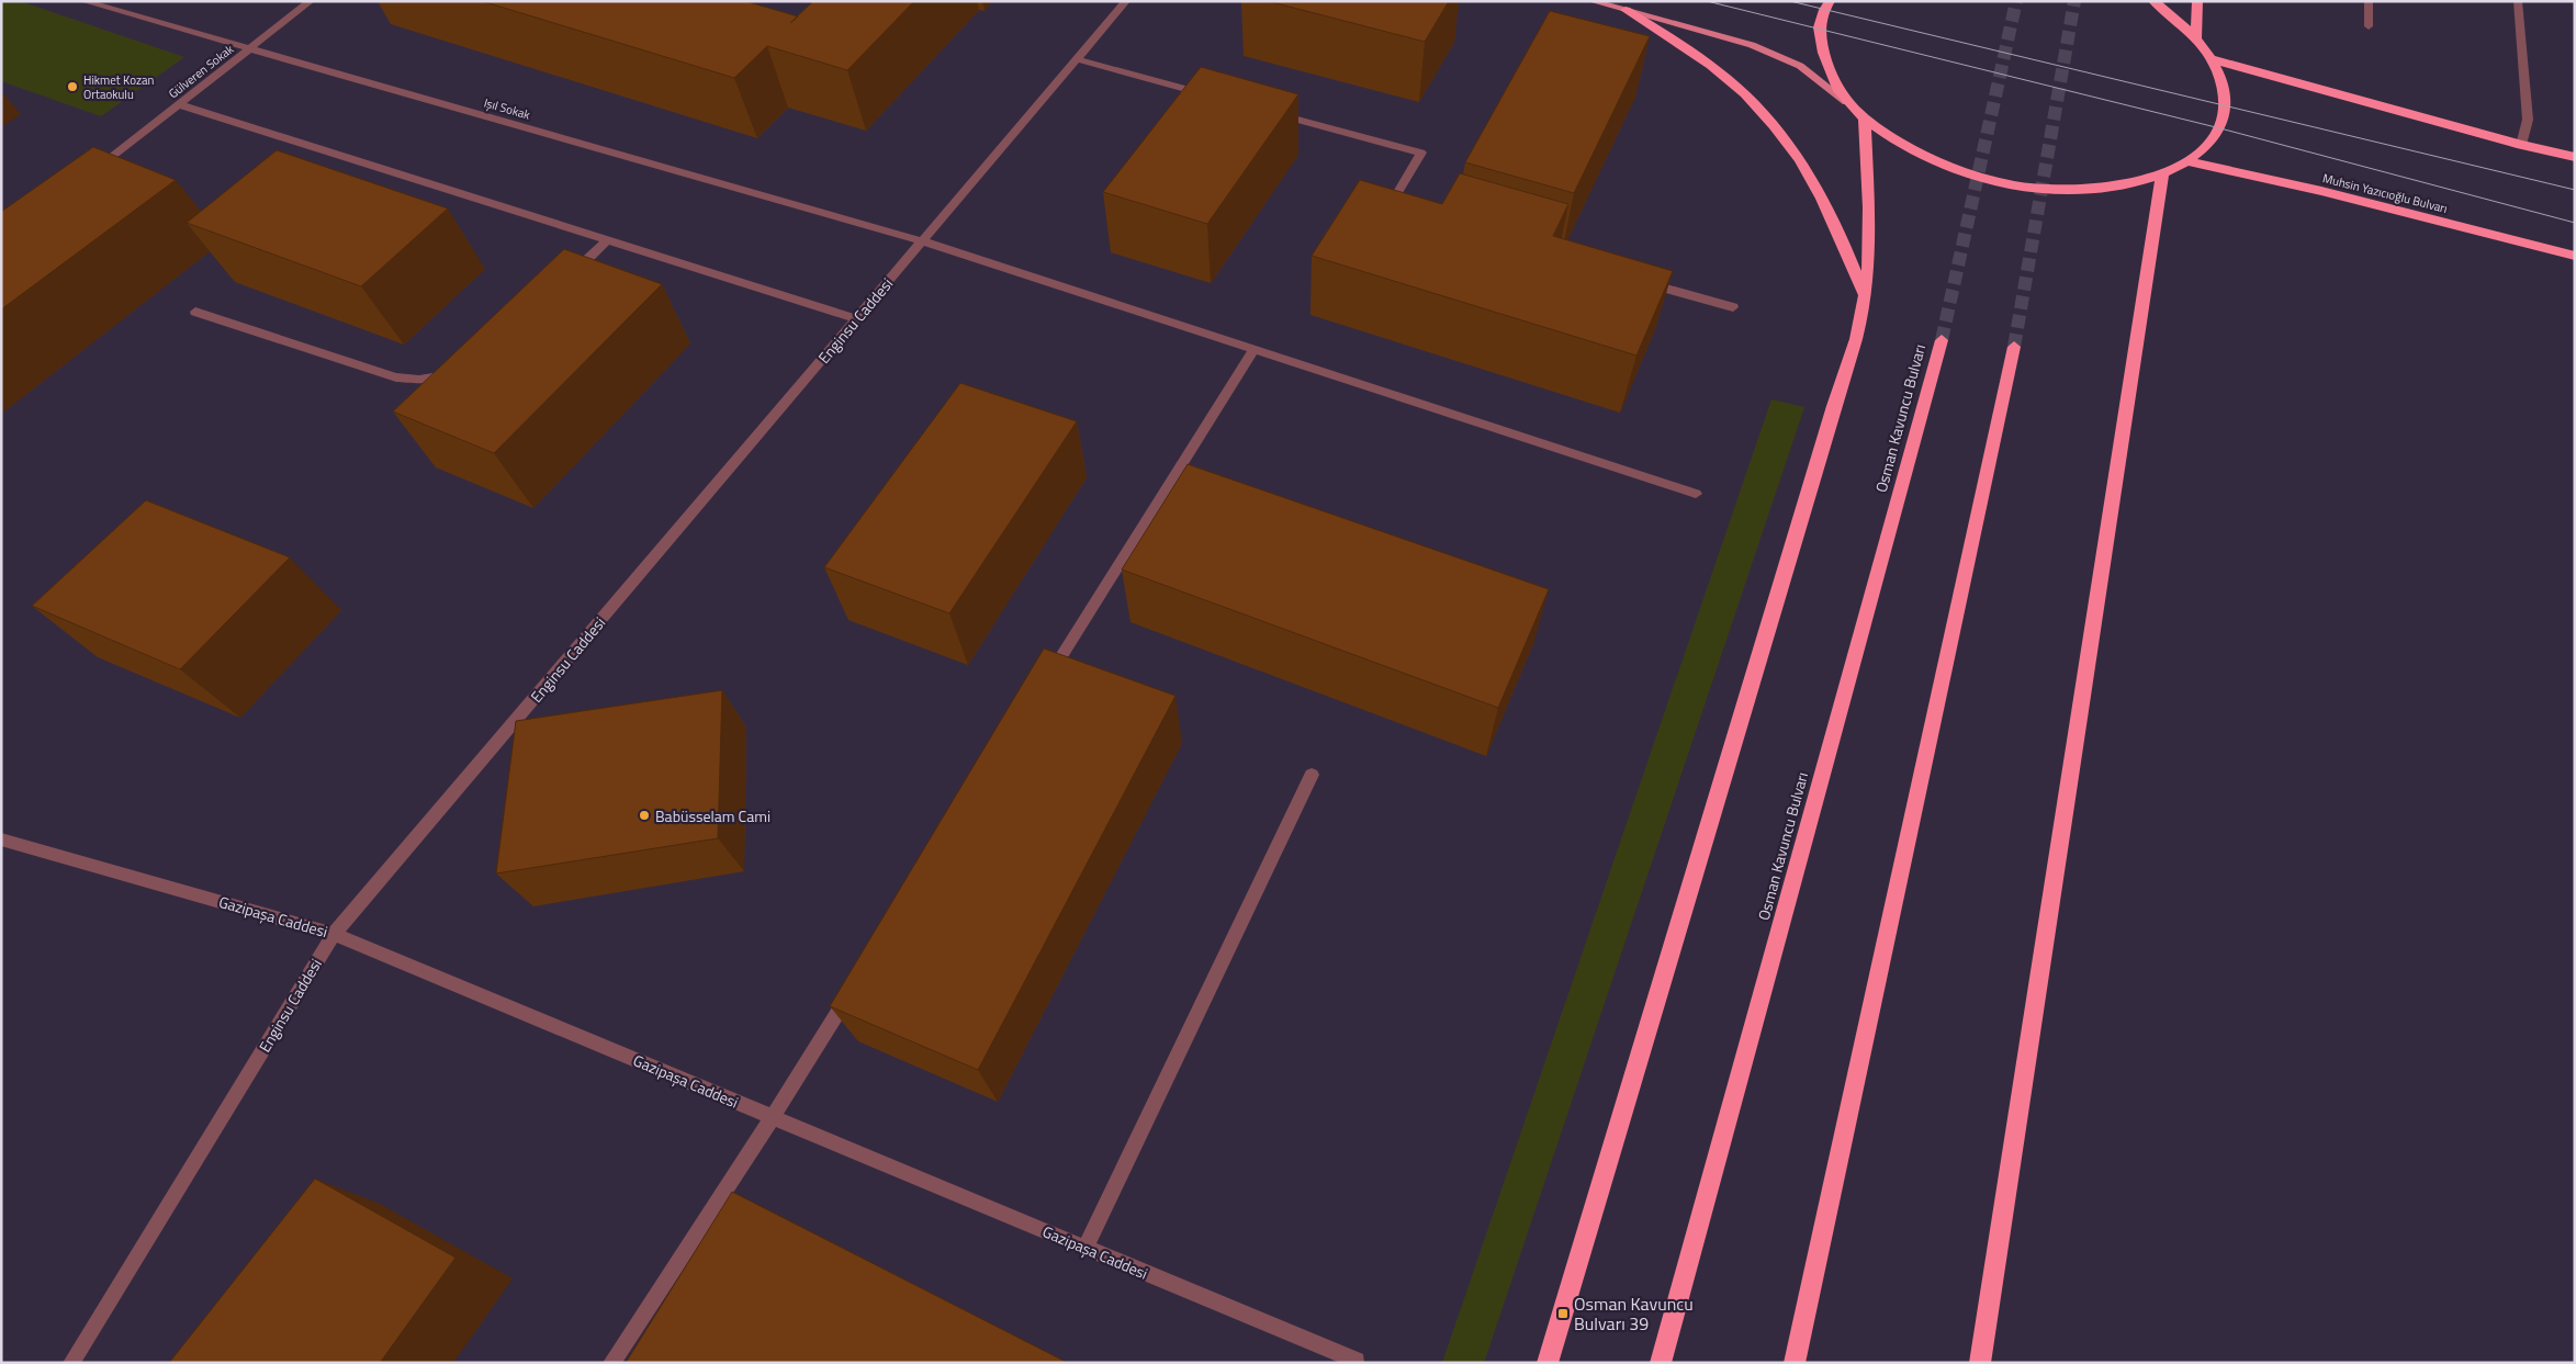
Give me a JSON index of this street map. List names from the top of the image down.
{
  "streets": {
    "highway": ["Muhsin Yazıcıoğlu Bulvarı", "Osman Kavuncu Bulvarı"],
    "street": [
      "Gülveren Sokak",
      "Işıl Sokak",
      "Enginsu Caddesi",
      "Gazipaşa Caddesi"
    ]
  },
  "crossings": [
    ["Gülveren Sokak", "Işıl Sokak"],
    ["Işıl Sokak", "Enginsu Caddesi"],
    ["Enginsu Caddesi", "Gazipaşa Caddesi"]
  ],
  "places": {
    "other": ["Hikmet Kozan Ortaokulu", "Babüsselam Cami"],
    "transit": ["Osman Kavuncu Bulvarı 39"]
  }
}
